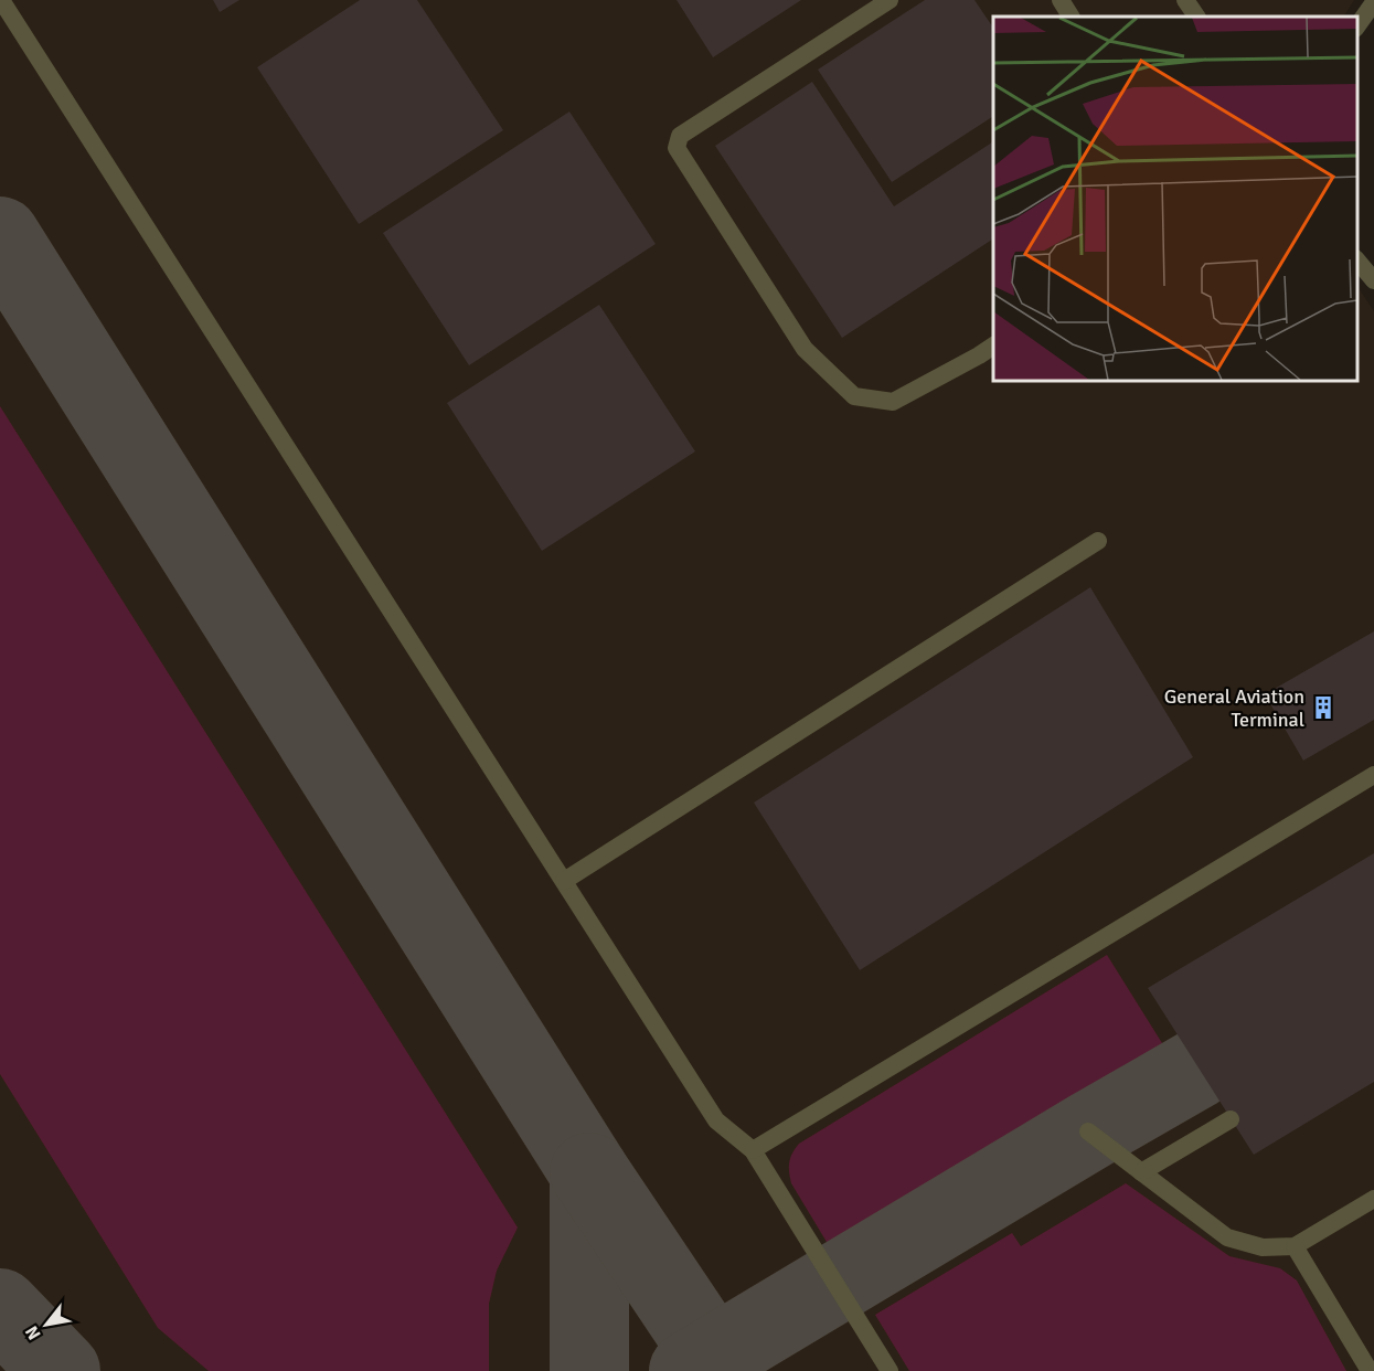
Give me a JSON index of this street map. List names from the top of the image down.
{
  "places": {
    "building": ["General Aviation Terminal"]
  },
  "north": "bottom left"
}
